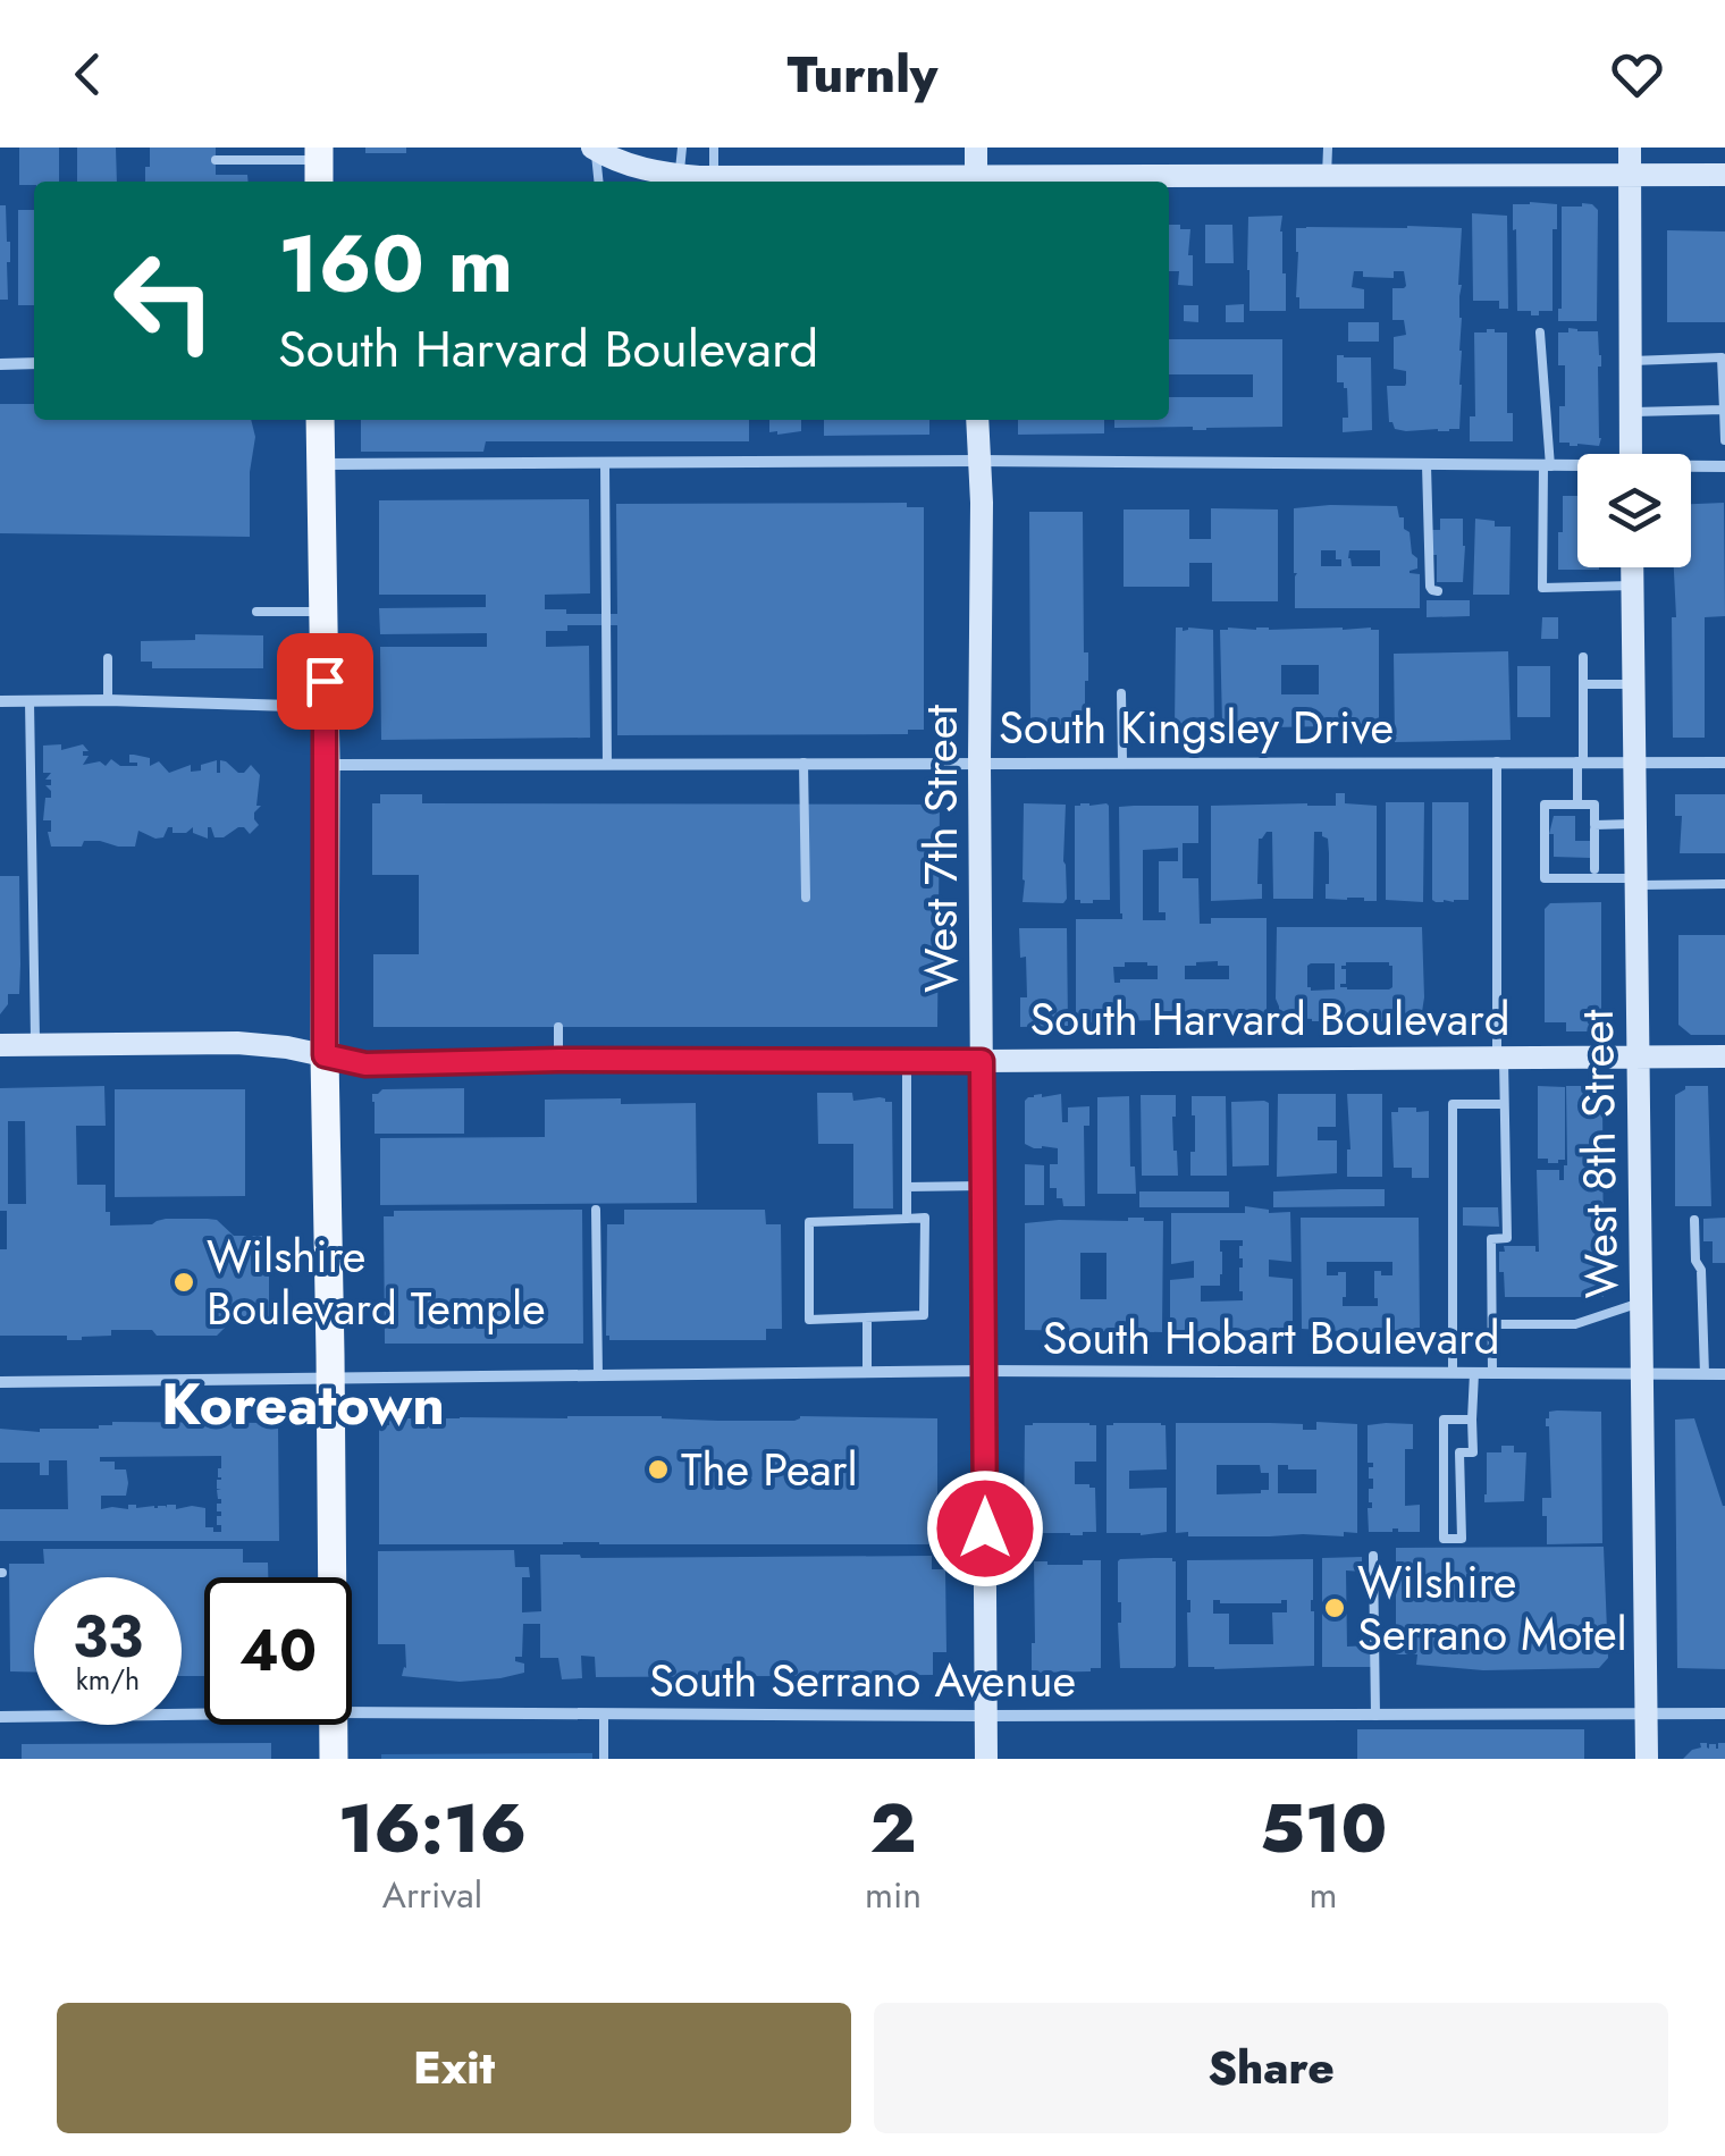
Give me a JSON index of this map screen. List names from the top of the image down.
{
  "streets": {
    "street": [
      "South Kingsley Drive",
      "West 7th Street",
      "South Harvard Boulevard",
      "West 8th Street",
      "South Hobart Boulevard",
      "South Serrano Avenue"
    ]
  },
  "crossings": [
    ["South Kingsley Drive", "West 7th Street"],
    ["South Kingsley Drive", "West 8th Street"],
    ["West 7th Street", "South Harvard Boulevard"],
    ["West 7th Street", "South Hobart Boulevard"],
    ["West 7th Street", "South Serrano Avenue"],
    ["South Harvard Boulevard", "West 8th Street"],
    ["West 8th Street", "South Hobart Boulevard"],
    ["West 8th Street", "South Serrano Avenue"]
  ],
  "districts": ["Koreatown"],
  "places": ["Wilshire Boulevard Temple", "The Pearl", "Wilshire Serrano Motel"],
  "page": {
    "header": "Turnly",
    "turn": ["160 m", "South Harvard Boulevard"],
    "speed": "33 km/h",
    "limit": "40",
    "eta": [
      "16:16",
      "Arrival",
      "2",
      "min",
      "510",
      "m"
    ],
    "buttons": ["Exit", "Share"]
  }
}
